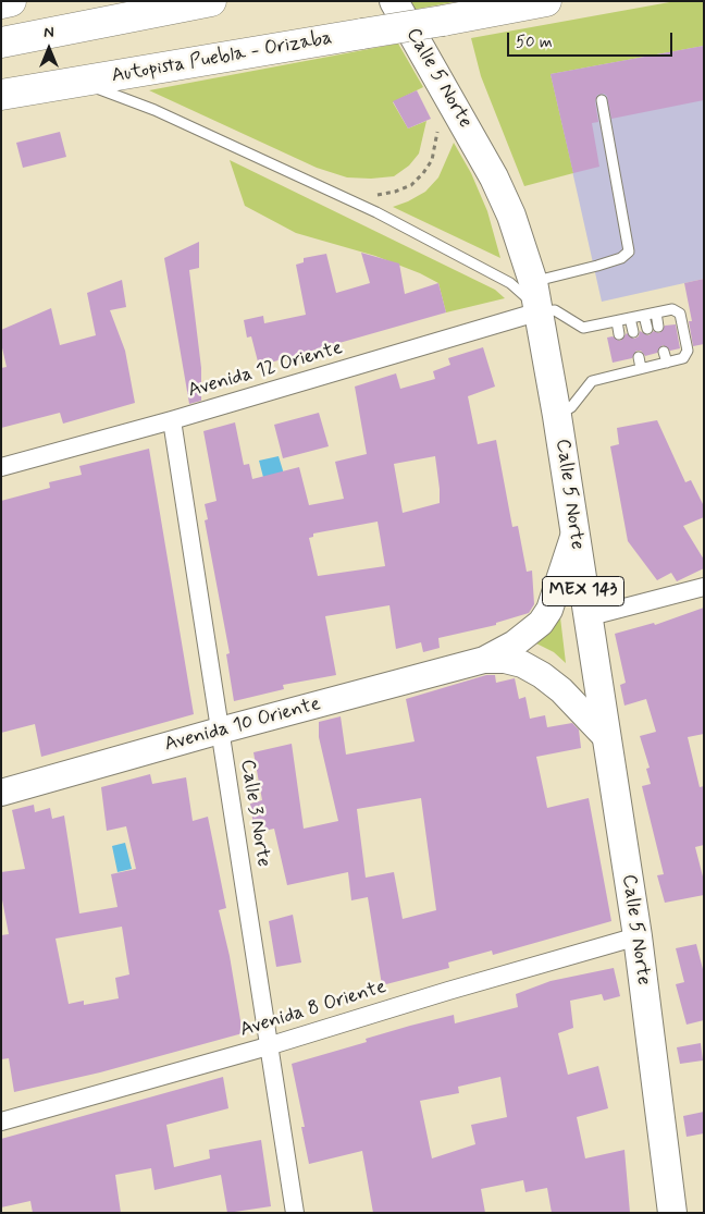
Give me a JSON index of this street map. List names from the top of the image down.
{
  "streets": {
    "highway": ["Autopista Puebla - Orizaba"],
    "main road": ["Calle 5 Norte", "MEX 143"],
    "street": [
      "Avenida 12 Oriente",
      "Avenida 10 Oriente",
      "Calle 3 Norte",
      "Avenida 8 Oriente"
    ]
  },
  "crossings": [
    ["Calle 5 Norte", "Avenida 12 Oriente"],
    ["Calle 5 Norte", "Avenida 8 Oriente"],
    ["Avenida 12 Oriente", "Calle 3 Norte"],
    ["Avenida 10 Oriente", "Calle 3 Norte"],
    ["Calle 3 Norte", "Avenida 8 Oriente"]
  ],
  "scale_bar": "50 m",
  "north": "top"
}
